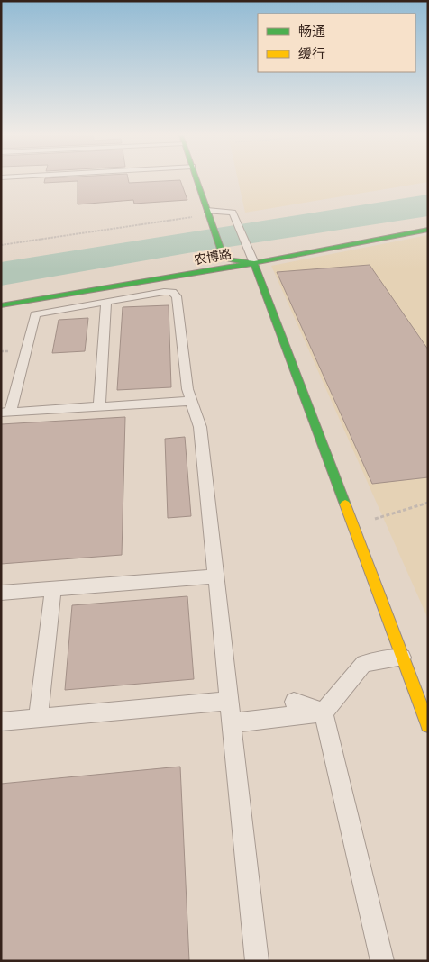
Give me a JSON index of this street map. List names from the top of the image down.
{
  "streets": {
    "street": ["农博路"]
  },
  "legend": ["畅通", "缓行"]
}
